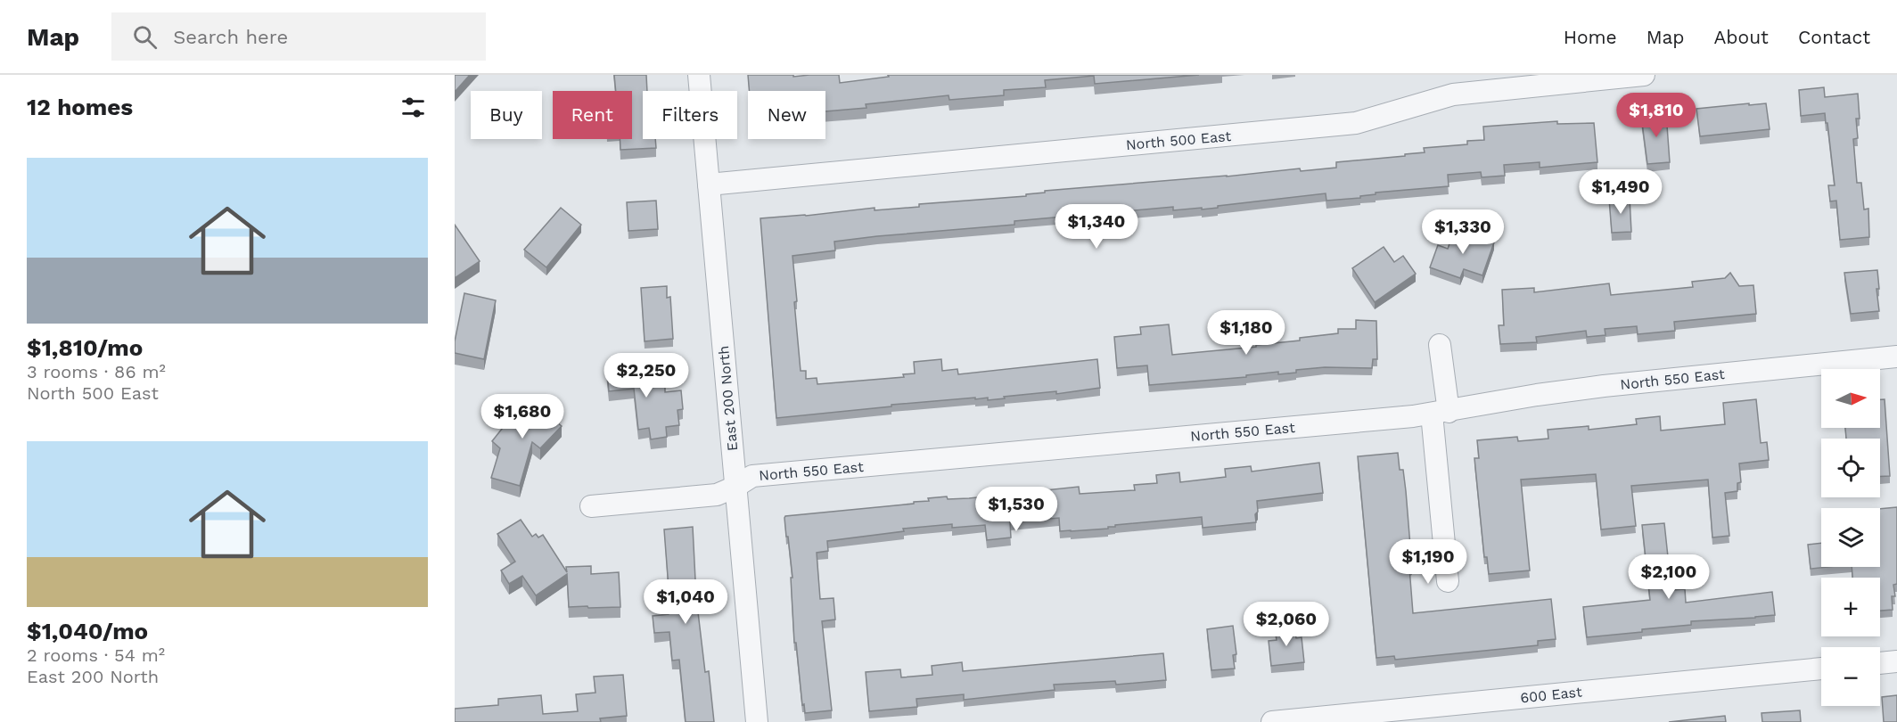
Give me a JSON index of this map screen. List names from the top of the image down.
{
  "streets": {
    "street": [
      "North 500 East",
      "North 550 East",
      "East 200 North",
      "600 East"
    ]
  },
  "crossings": [
    ["North 500 East", "East 200 North"],
    ["North 550 East", "East 200 North"]
  ],
  "north": "right",
  "page": {
    "header": "Map",
    "search": "Search here",
    "nav": [
      "Home",
      "Map",
      "About",
      "Contact"
    ],
    "heading": "12 homes",
    "chip": [
      "Buy",
      "Rent",
      "Filters",
      "New"
    ],
    "price": [
      "$1,810",
      "$1,490",
      "$1,340",
      "$1,330",
      "$1,180",
      "$2,250",
      "$1,680",
      "$1,530",
      "$1,190",
      "$2,100",
      "$1,040",
      "$2,060"
    ],
    "list": [
      {
        "name": "$1,810/mo",
        "note": "3 rooms · 86 m² · North 500 East"
      },
      {
        "name": "$1,040/mo",
        "note": "2 rooms · 54 m² · East 200 North"
      }
    ],
    "map_buttons": ["+", "−"]
  }
}
